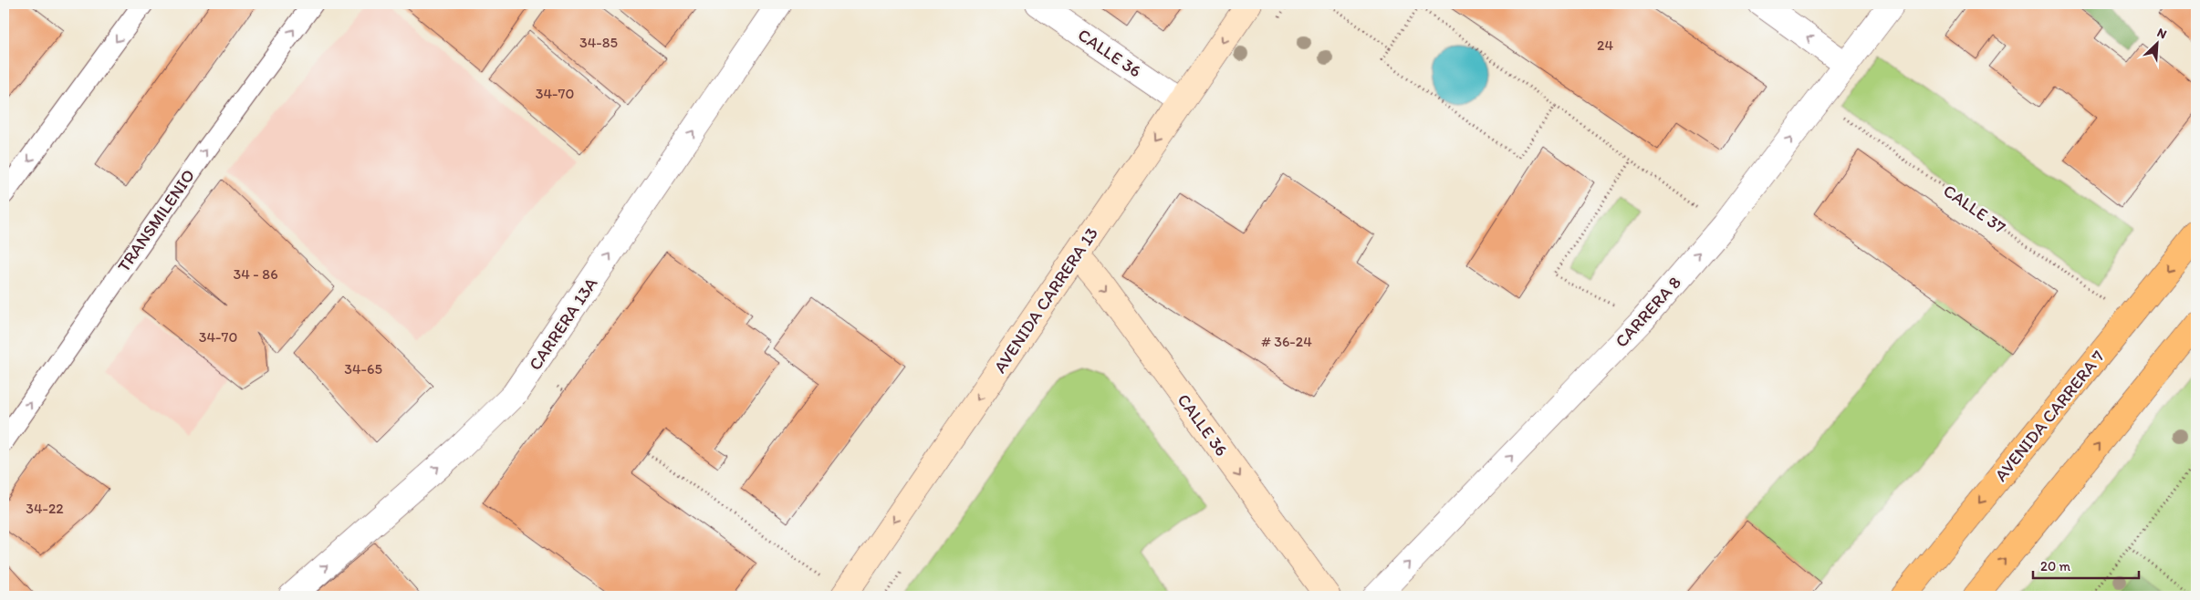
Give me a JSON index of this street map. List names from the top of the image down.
{
  "streets": {
    "main road": ["CALLE 36", "AVENIDA CARRERA 13", "AVENIDA CARRERA 7"],
    "street": ["CARRERA 8", "CARRERA 13A"],
    "lane": ["TRANSMILENIO"],
    "path": ["CALLE 37"]
  },
  "crossings": [
    ["CALLE 36", "AVENIDA CARRERA 13"],
    ["CALLE 37", "CARRERA 8"],
    ["CALLE 37", "AVENIDA CARRERA 7"]
  ],
  "one_way": [
    "CALLE 36",
    "AVENIDA CARRERA 13",
    "CARRERA 8",
    "CARRERA 13A"
  ],
  "house_numbers": [
    "34-85",
    "24",
    "34-70",
    "34 - 86",
    "34-70",
    "# 36-24",
    "34-65",
    "34-22"
  ],
  "scale_bar": "20 m",
  "north": "top right"
}
